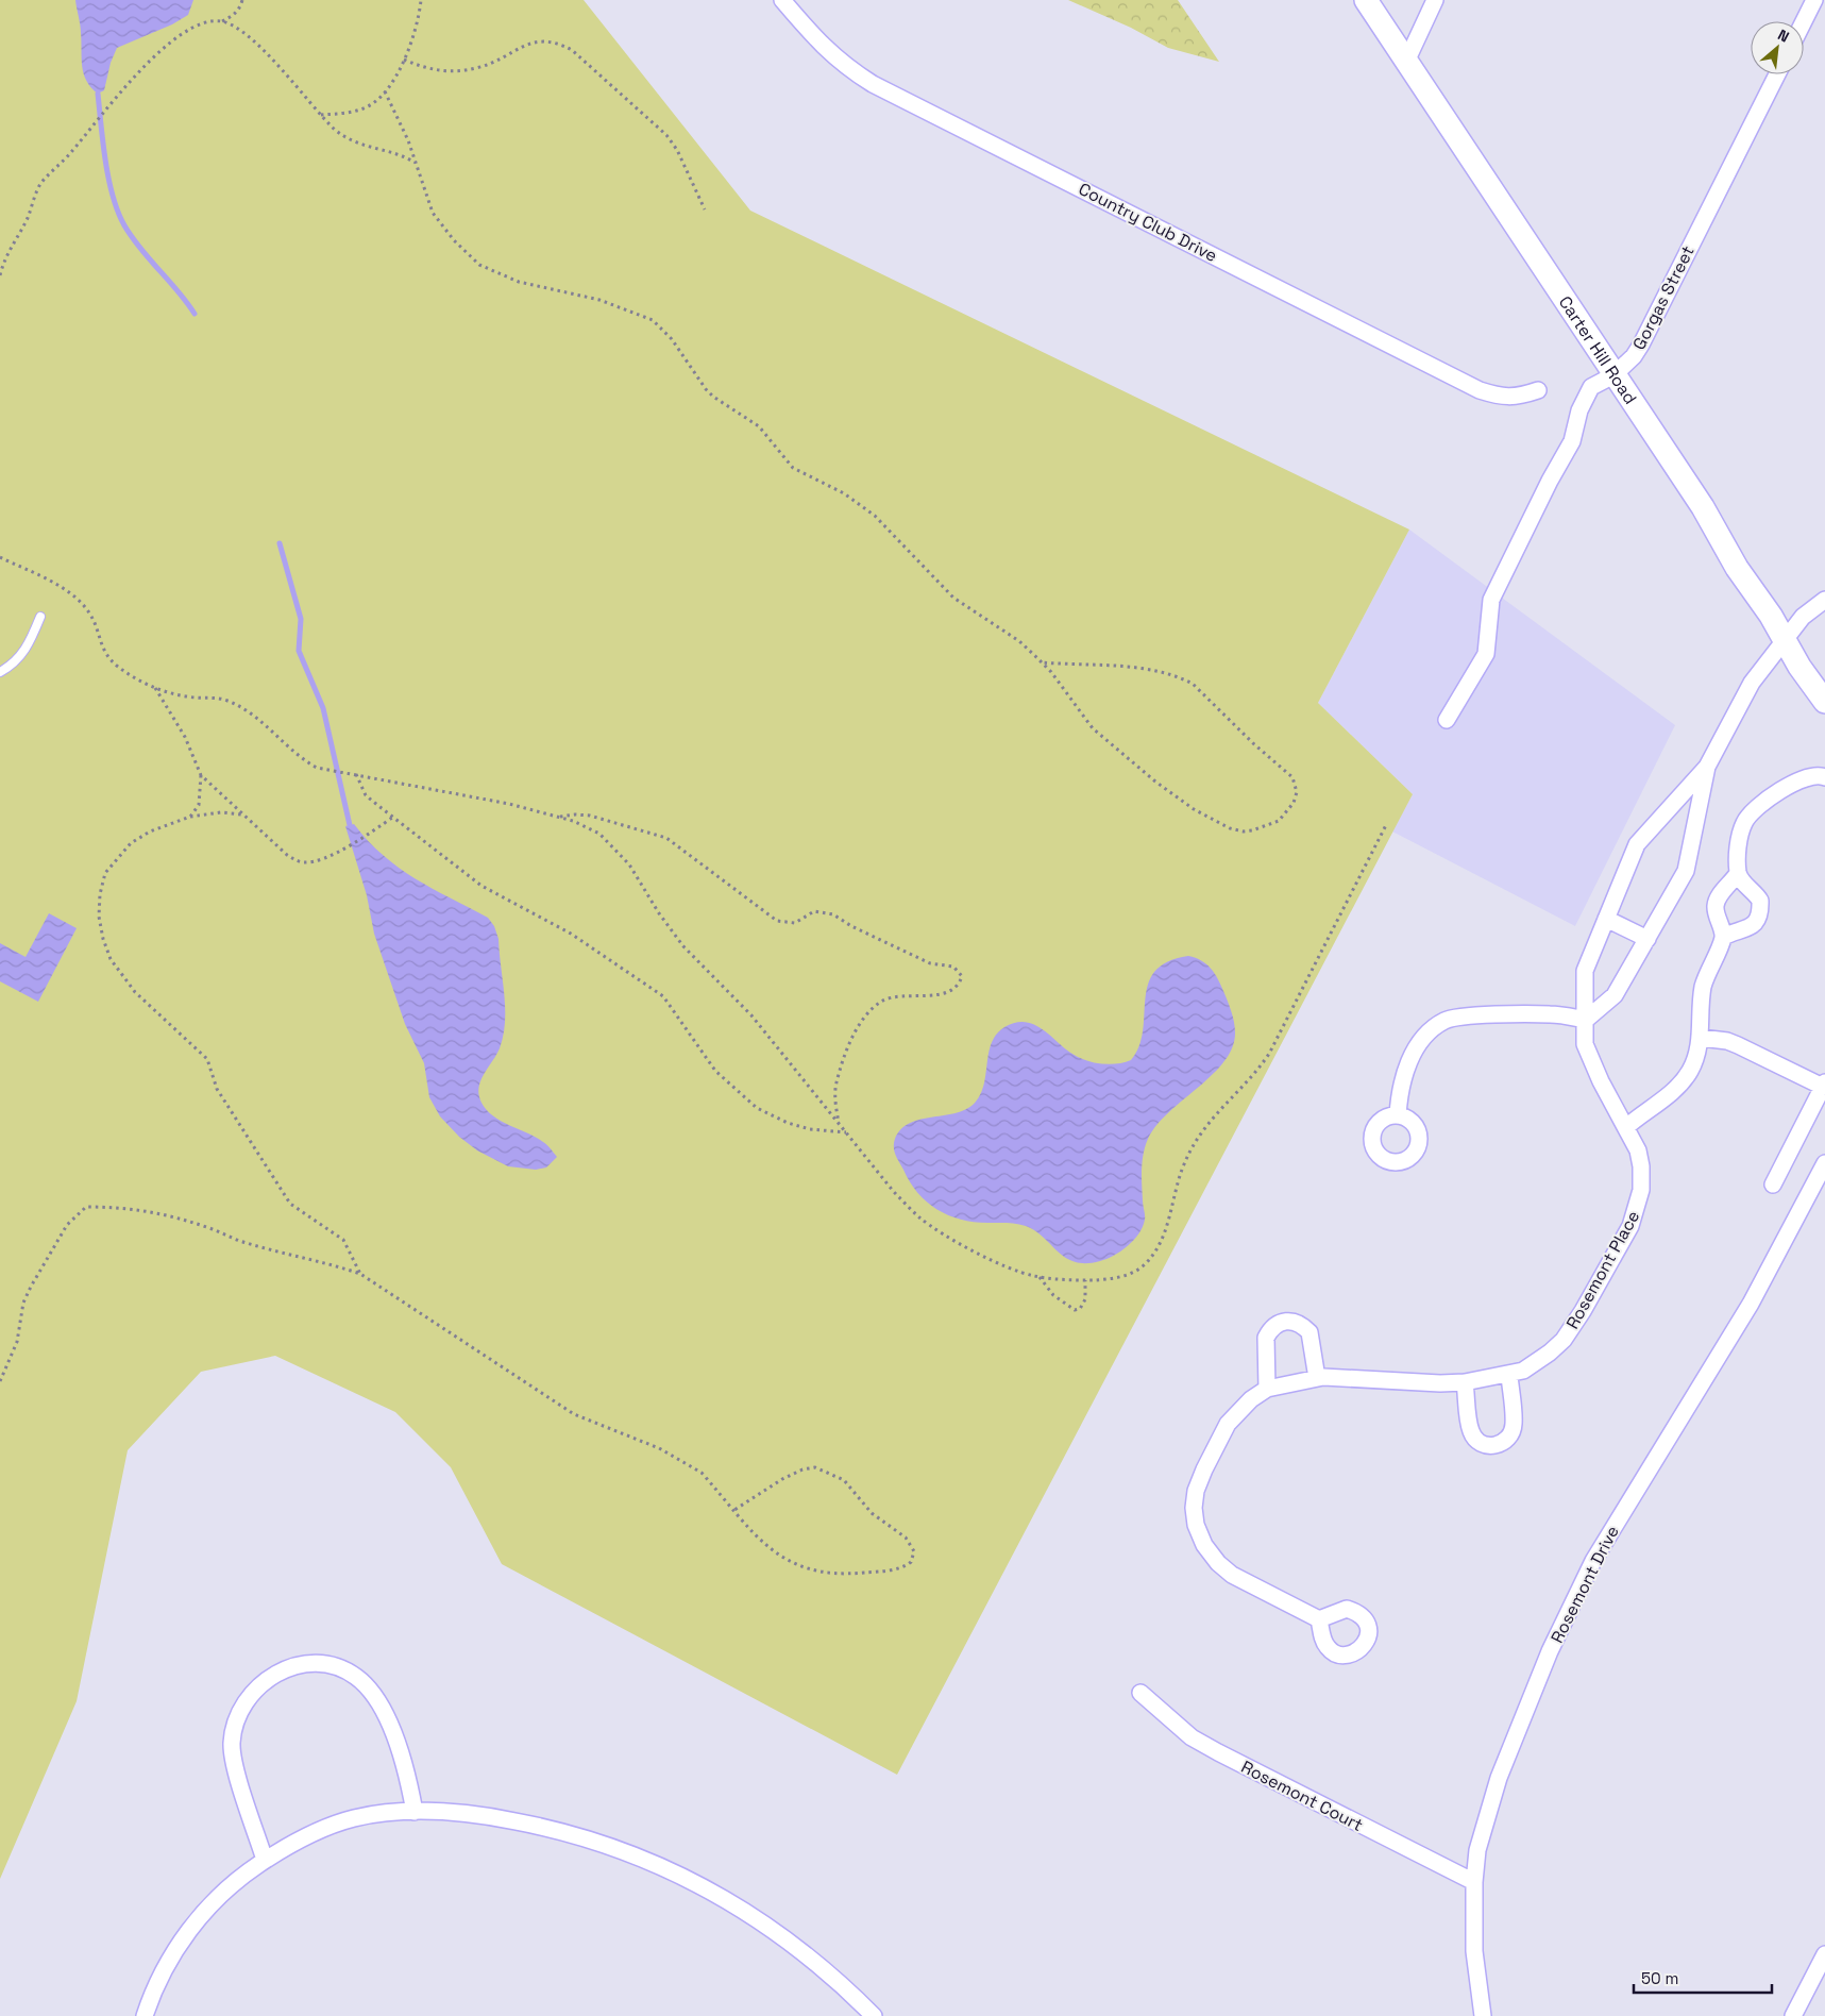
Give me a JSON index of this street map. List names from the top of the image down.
{
  "streets": {
    "main road": ["Carter Hill Road"],
    "street": [
      "Country Club Drive",
      "Gorgas Street",
      "Rosemont Place",
      "Rosemont Drive",
      "Rosemont Court"
    ]
  },
  "crossings": [
    ["Gorgas Street", "Carter Hill Road"],
    ["Carter Hill Road", "Rosemont Place"],
    ["Rosemont Drive", "Rosemont Court"]
  ],
  "scale_bar": "50 m",
  "north": "top right"
}
